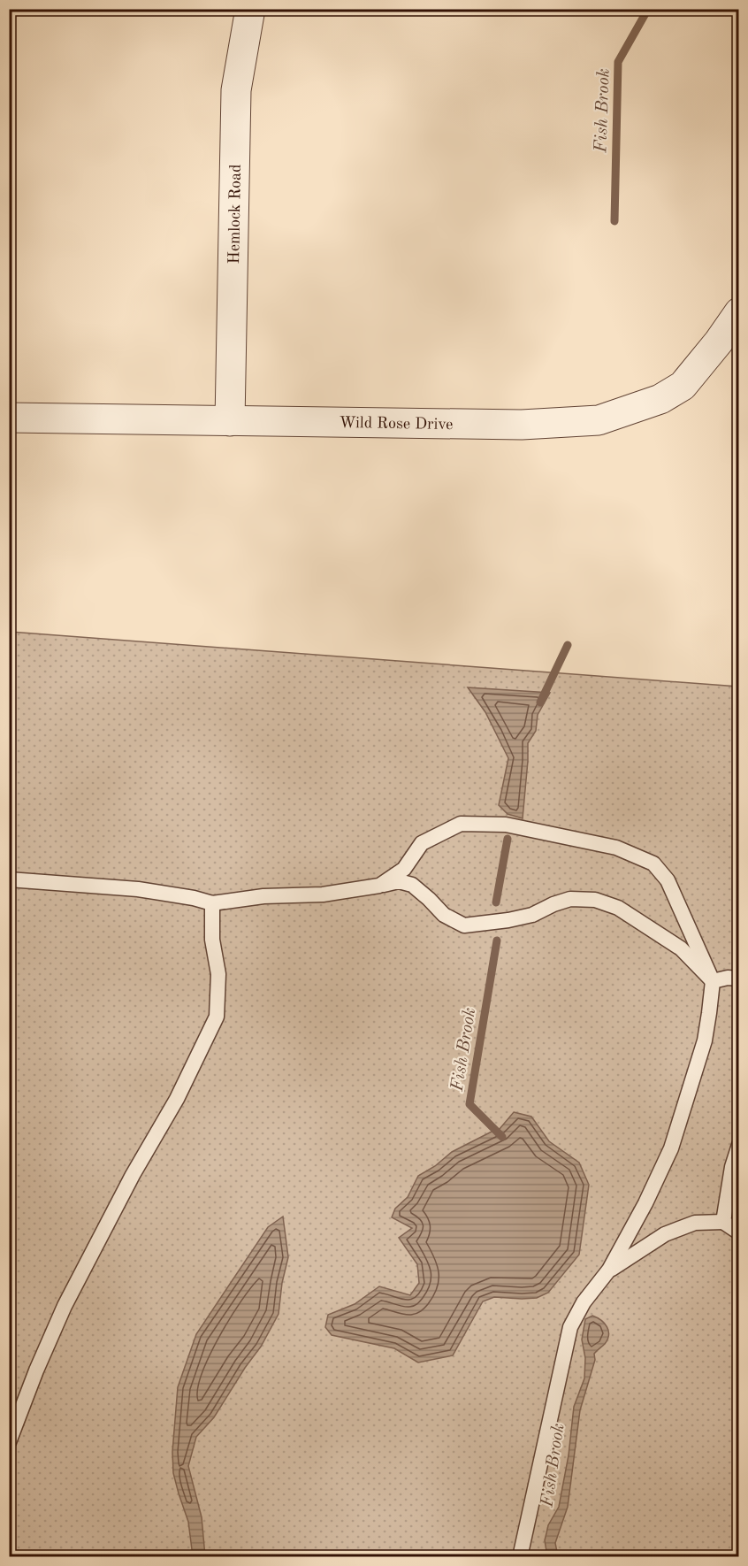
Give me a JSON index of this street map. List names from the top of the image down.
{
  "streets": {
    "street": ["Hemlock Road", "Wild Rose Drive"]
  },
  "crossings": [
    ["Hemlock Road", "Wild Rose Drive"]
  ],
  "water": ["Fish Brook"]
}
